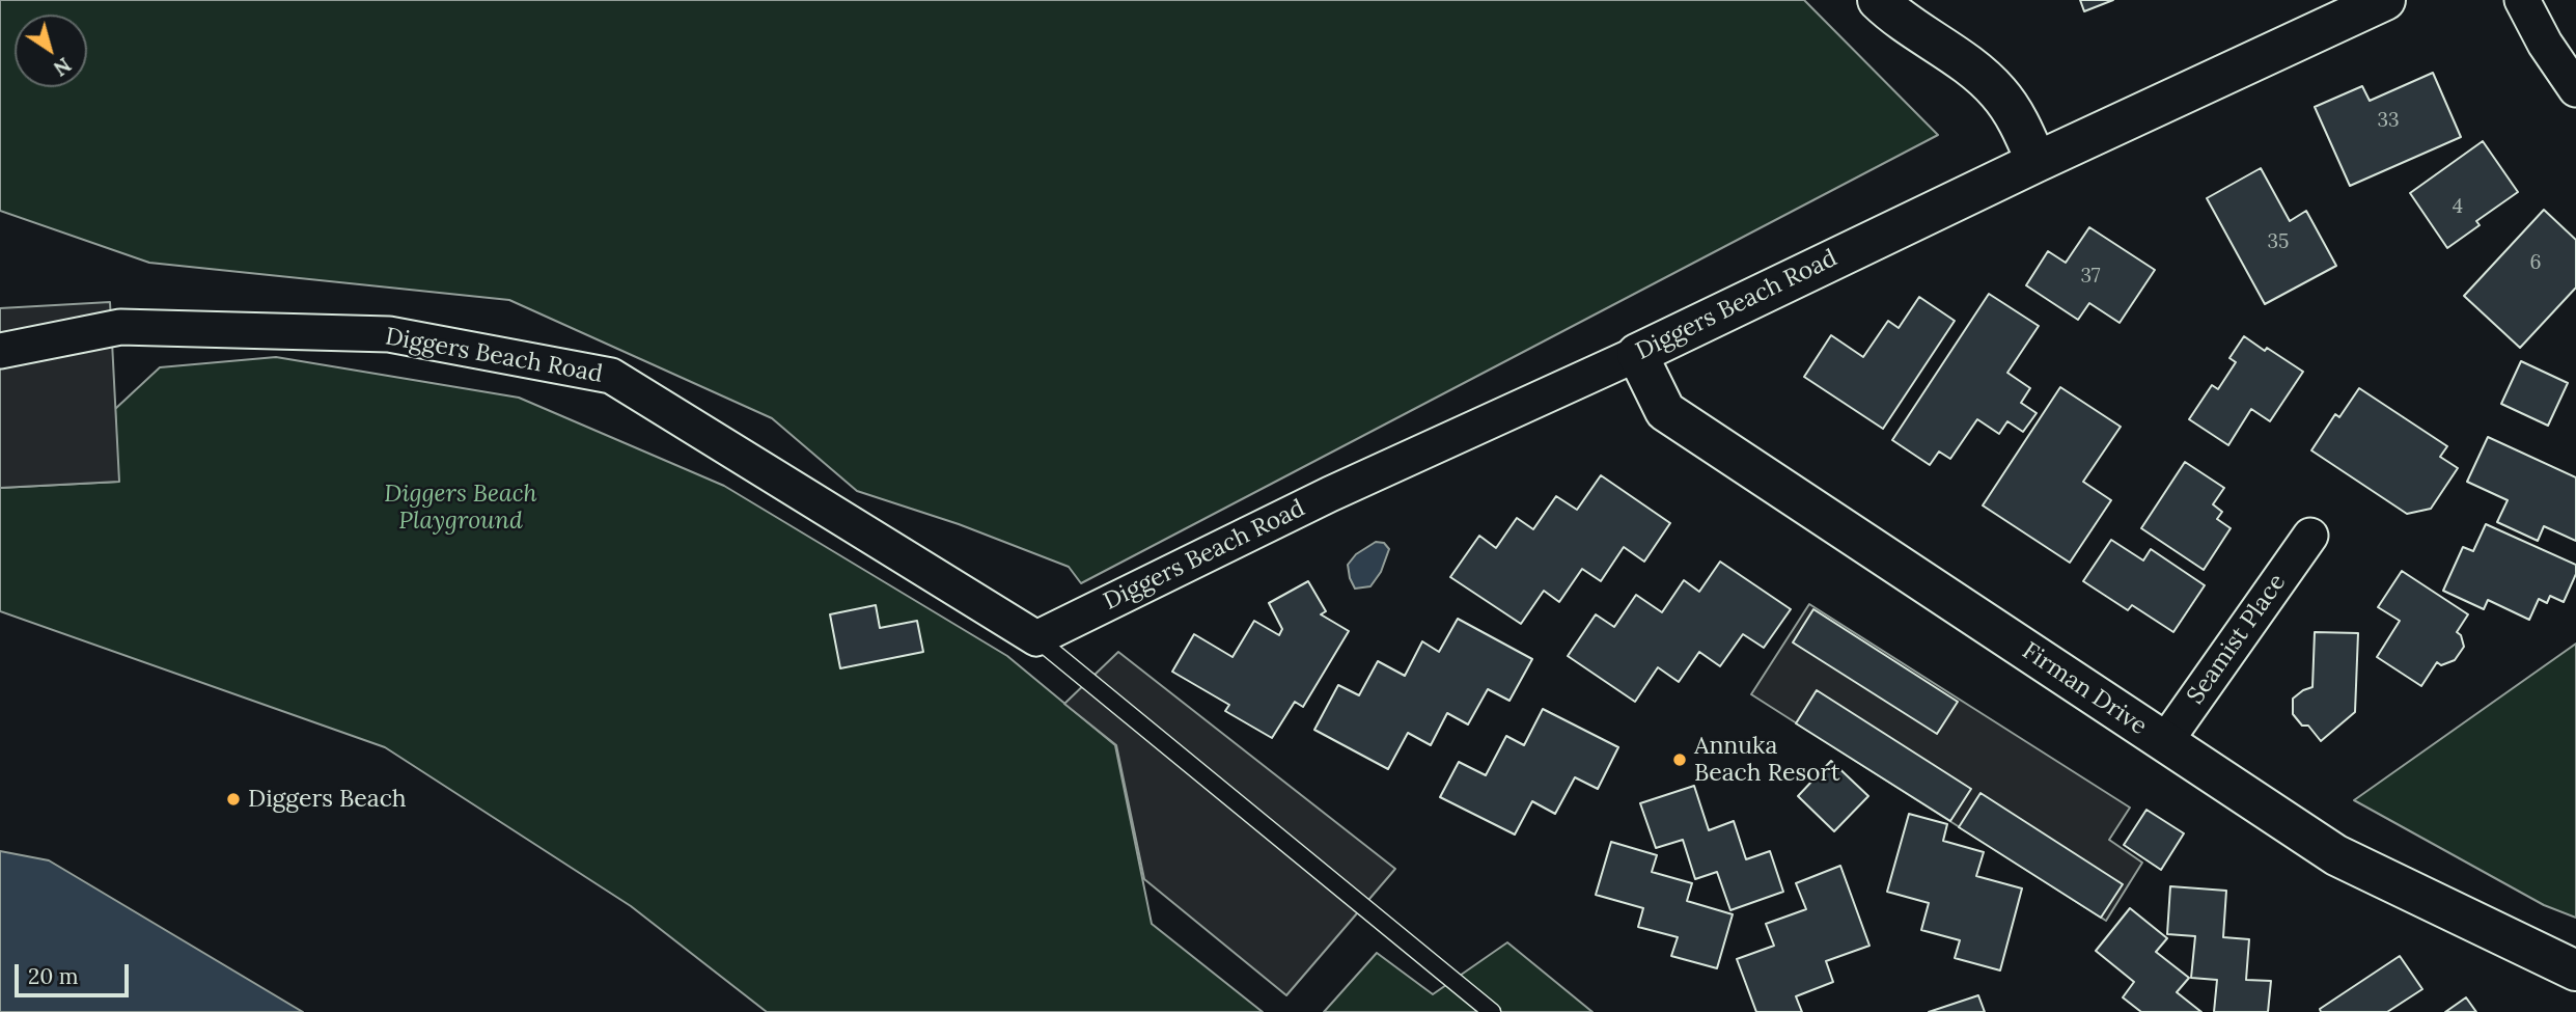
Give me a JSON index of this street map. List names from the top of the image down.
{
  "streets": {
    "street": ["Diggers Beach Road", "Seamist Place", "Firman Drive"]
  },
  "crossings": [
    ["Diggers Beach Road", "Firman Drive"],
    ["Seamist Place", "Firman Drive"]
  ],
  "parks": ["Diggers Beach Playground"],
  "places": ["Annuka Beach Resort", "Diggers Beach"],
  "house_numbers": [
    "33",
    "4",
    "35",
    "6",
    "37"
  ],
  "scale_bar": "20 m",
  "north": "bottom right"
}
